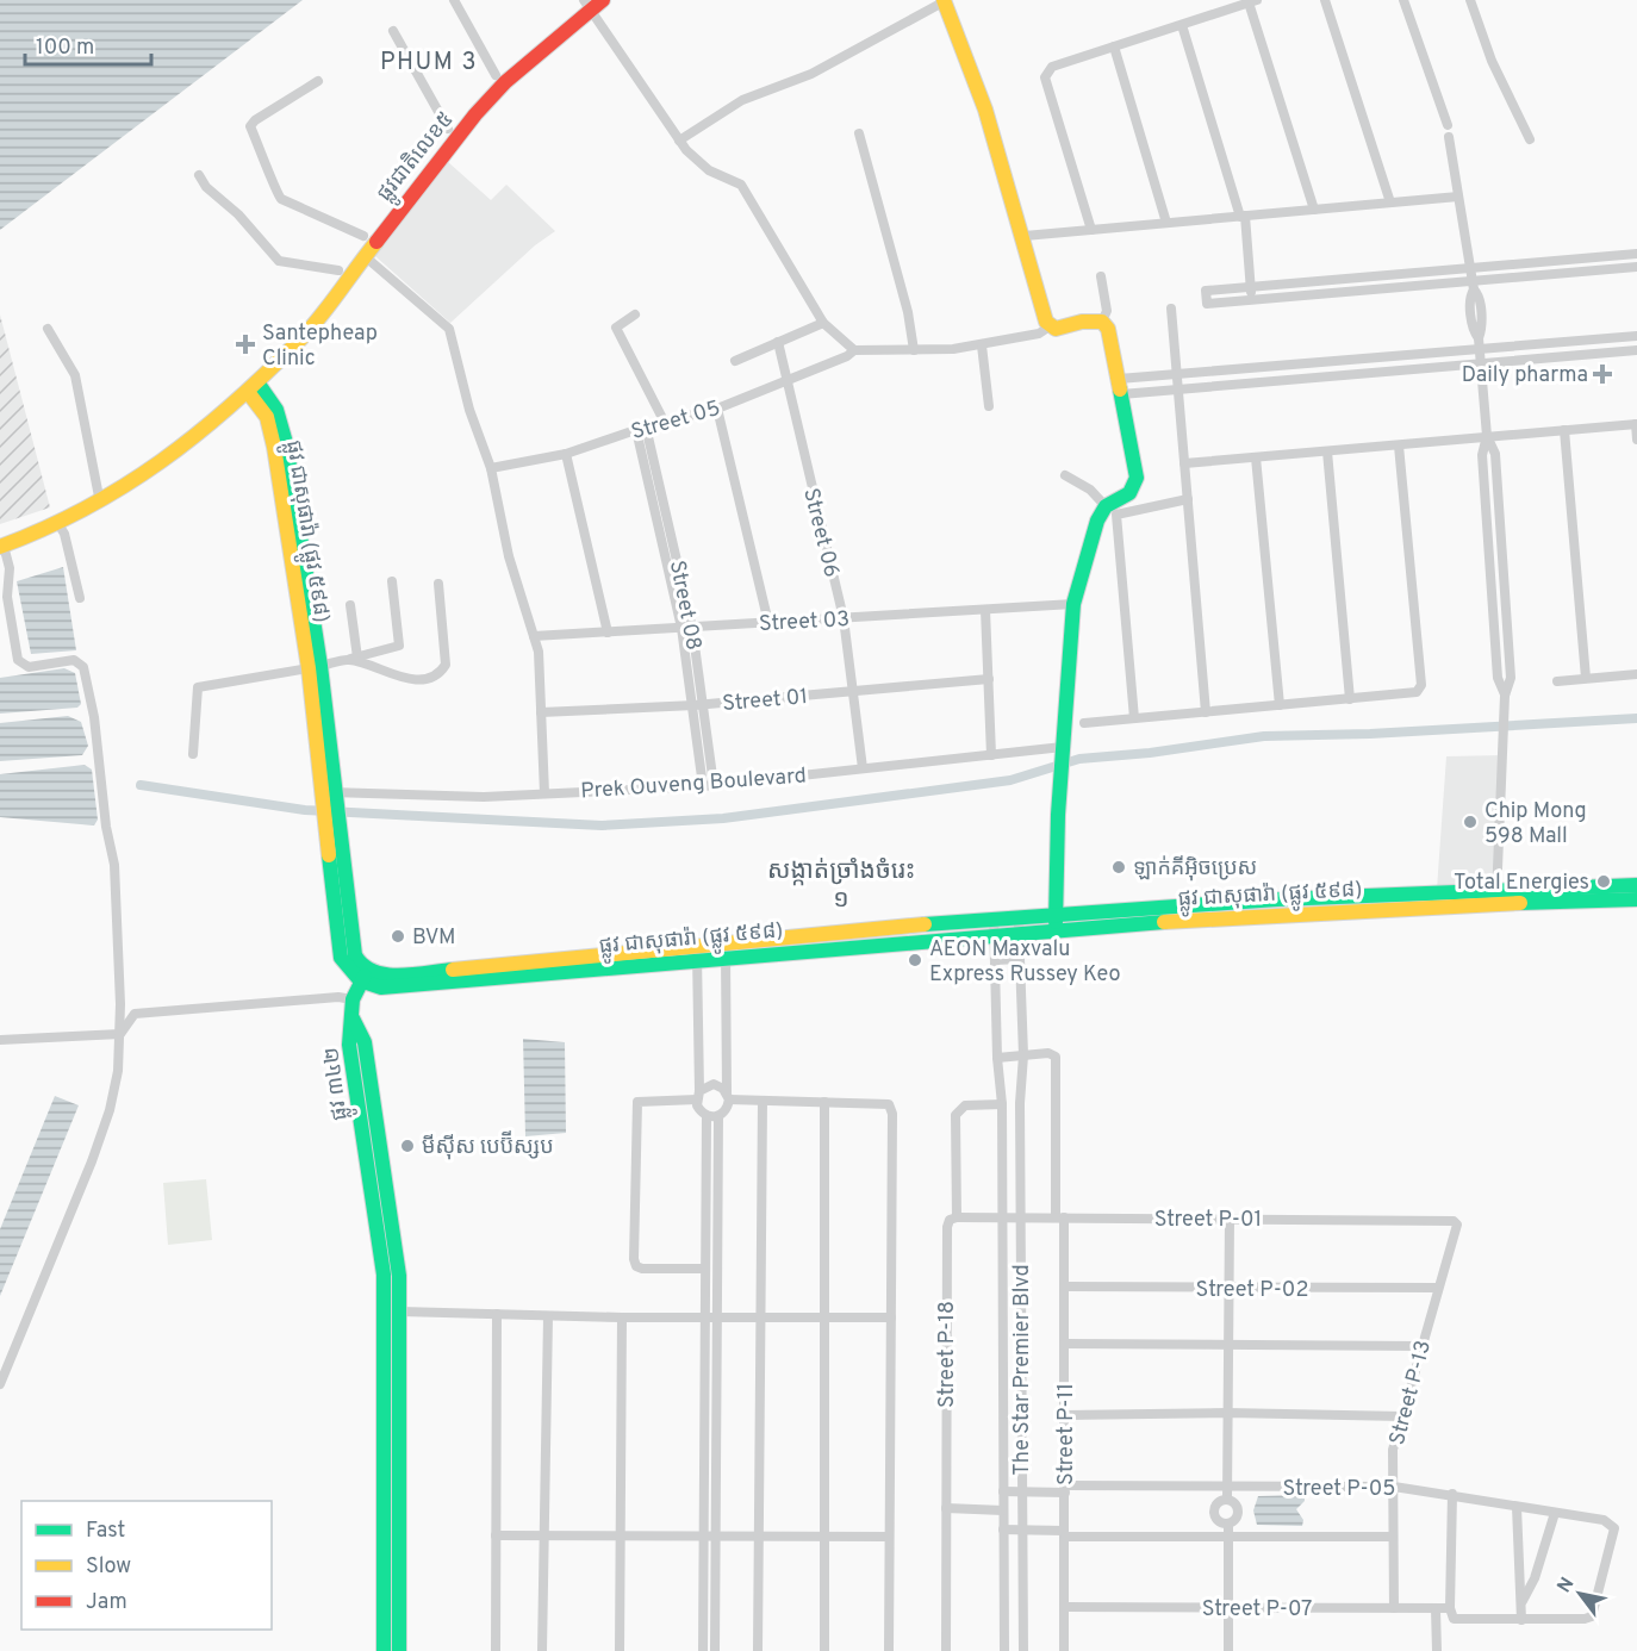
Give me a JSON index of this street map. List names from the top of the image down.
{
  "streets": {
    "main road": ["ផ្លូវជាតិលេខ៥", "ផ្លូវ ជាសុផារ៉ា (ផ្លូវ ៥៩៨)", "ផ្លូវ ៣៤២"],
    "street": [
      "Street 05",
      "Street 06",
      "Street 03",
      "Street 01",
      "Prek Ouveng Boulevard",
      "Street P-01",
      "Street P-02",
      "Street P-18",
      "The Star Premier Blvd",
      "Street P-13",
      "Street P-11",
      "Street P-05",
      "Street P-07"
    ]
  },
  "crossings": [
    ["ផ្លូវជាតិលេខ៥", "ផ្លូវ ជាសុផារ៉ា (ផ្លូវ ៥៩៨)"],
    ["Street 05", "Street 06"],
    ["ផ្លូវ ជាសុផារ៉ា (ផ្លូវ ៥៩៨)", "Prek Ouveng Boulevard"],
    ["ផ្លូវ ជាសុផារ៉ា (ផ្លូវ ៥៩៨)", "The Star Premier Blvd"],
    ["Street 06", "Street 03"],
    ["Street 06", "Street 01"],
    ["Street 06", "Prek Ouveng Boulevard"],
    ["Street P-01", "Street P-18"],
    ["Street P-01", "The Star Premier Blvd"],
    ["Street P-01", "Street P-13"],
    ["Street P-01", "Street P-11"],
    ["Street P-02", "Street P-13"],
    ["Street P-02", "Street P-11"],
    ["Street P-18", "The Star Premier Blvd"],
    ["The Star Premier Blvd", "Street P-11"],
    ["The Star Premier Blvd", "Street P-05"],
    ["Street P-13", "Street P-05"],
    ["Street P-13", "Street P-07"],
    ["Street P-11", "Street P-05"],
    ["Street P-11", "Street P-07"],
    ["Street P-05", "Street P-07"]
  ],
  "districts": ["PHUM 3", "សង្កាត់ច្រាំងចំរេះ ១"],
  "places": {
    "health": ["Santepheap Clinic", "Daily pharma"],
    "other": [
      "Chip Mong 598 Mall",
      "ឡាក់គីអ៊ិចប្រេស",
      "Total Energies",
      "BVM",
      "AEON Maxvalu Express Russey Keo",
      "មីសុីស បេប៊ីស្សប"
    ]
  },
  "legend": ["Fast", "Slow", "Jam"],
  "scale_bar": "100 m",
  "north": "top left"
}
